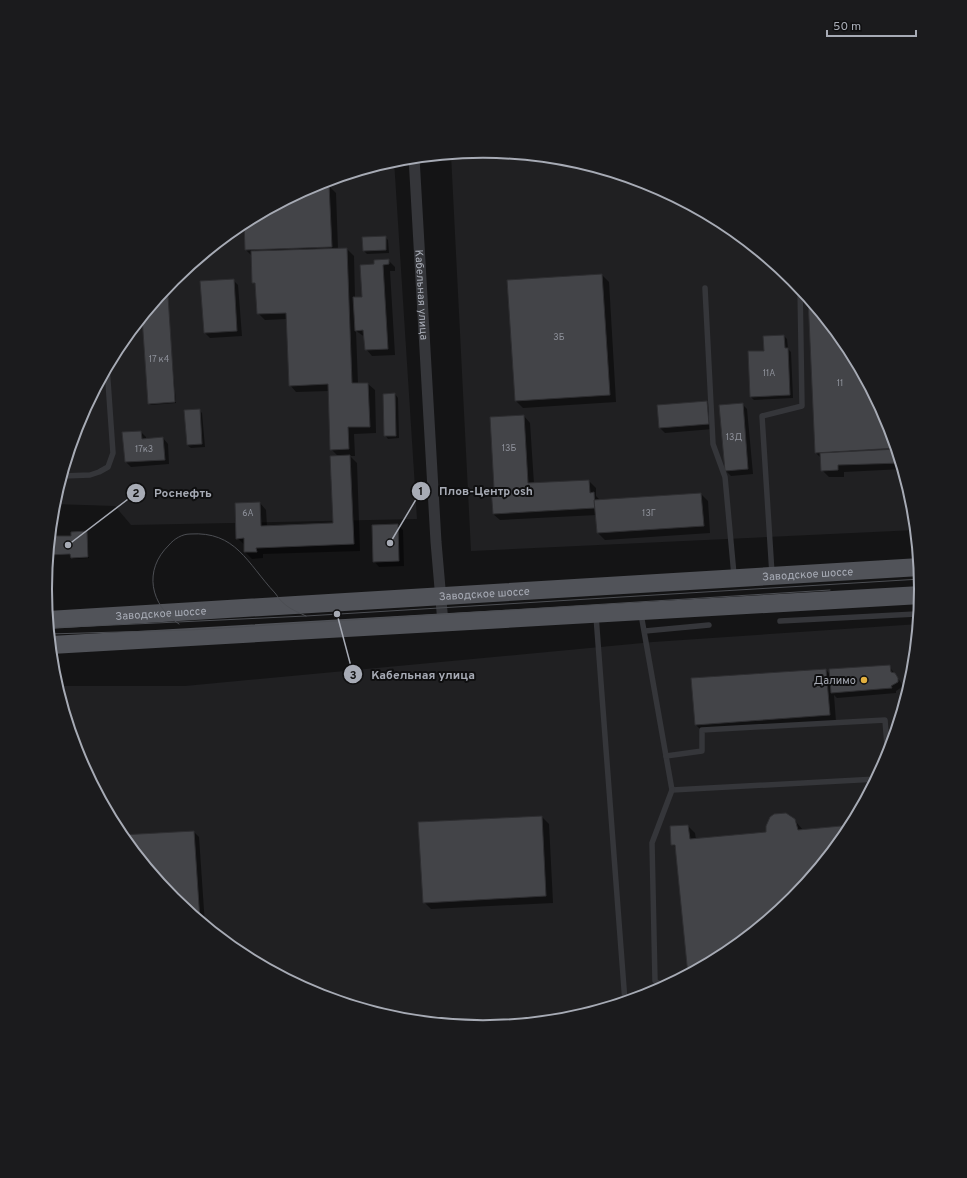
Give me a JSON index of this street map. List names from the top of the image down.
{
  "streets": {
    "main road": ["Заводское шоссе"],
    "street": ["Кабельная улица"]
  },
  "crossings": [
    ["Кабельная улица", "Заводское шоссе"]
  ],
  "places": [
    "Плов-Центр osh",
    "Роснефть",
    "Кабельная улица",
    "Далимо"
  ],
  "house_numbers": [
    "3Б",
    "17 к4",
    "11А",
    "11",
    "13Д",
    "13Б",
    "17к3",
    "6А",
    "13Г"
  ],
  "scale_bar": "50 m"
}
